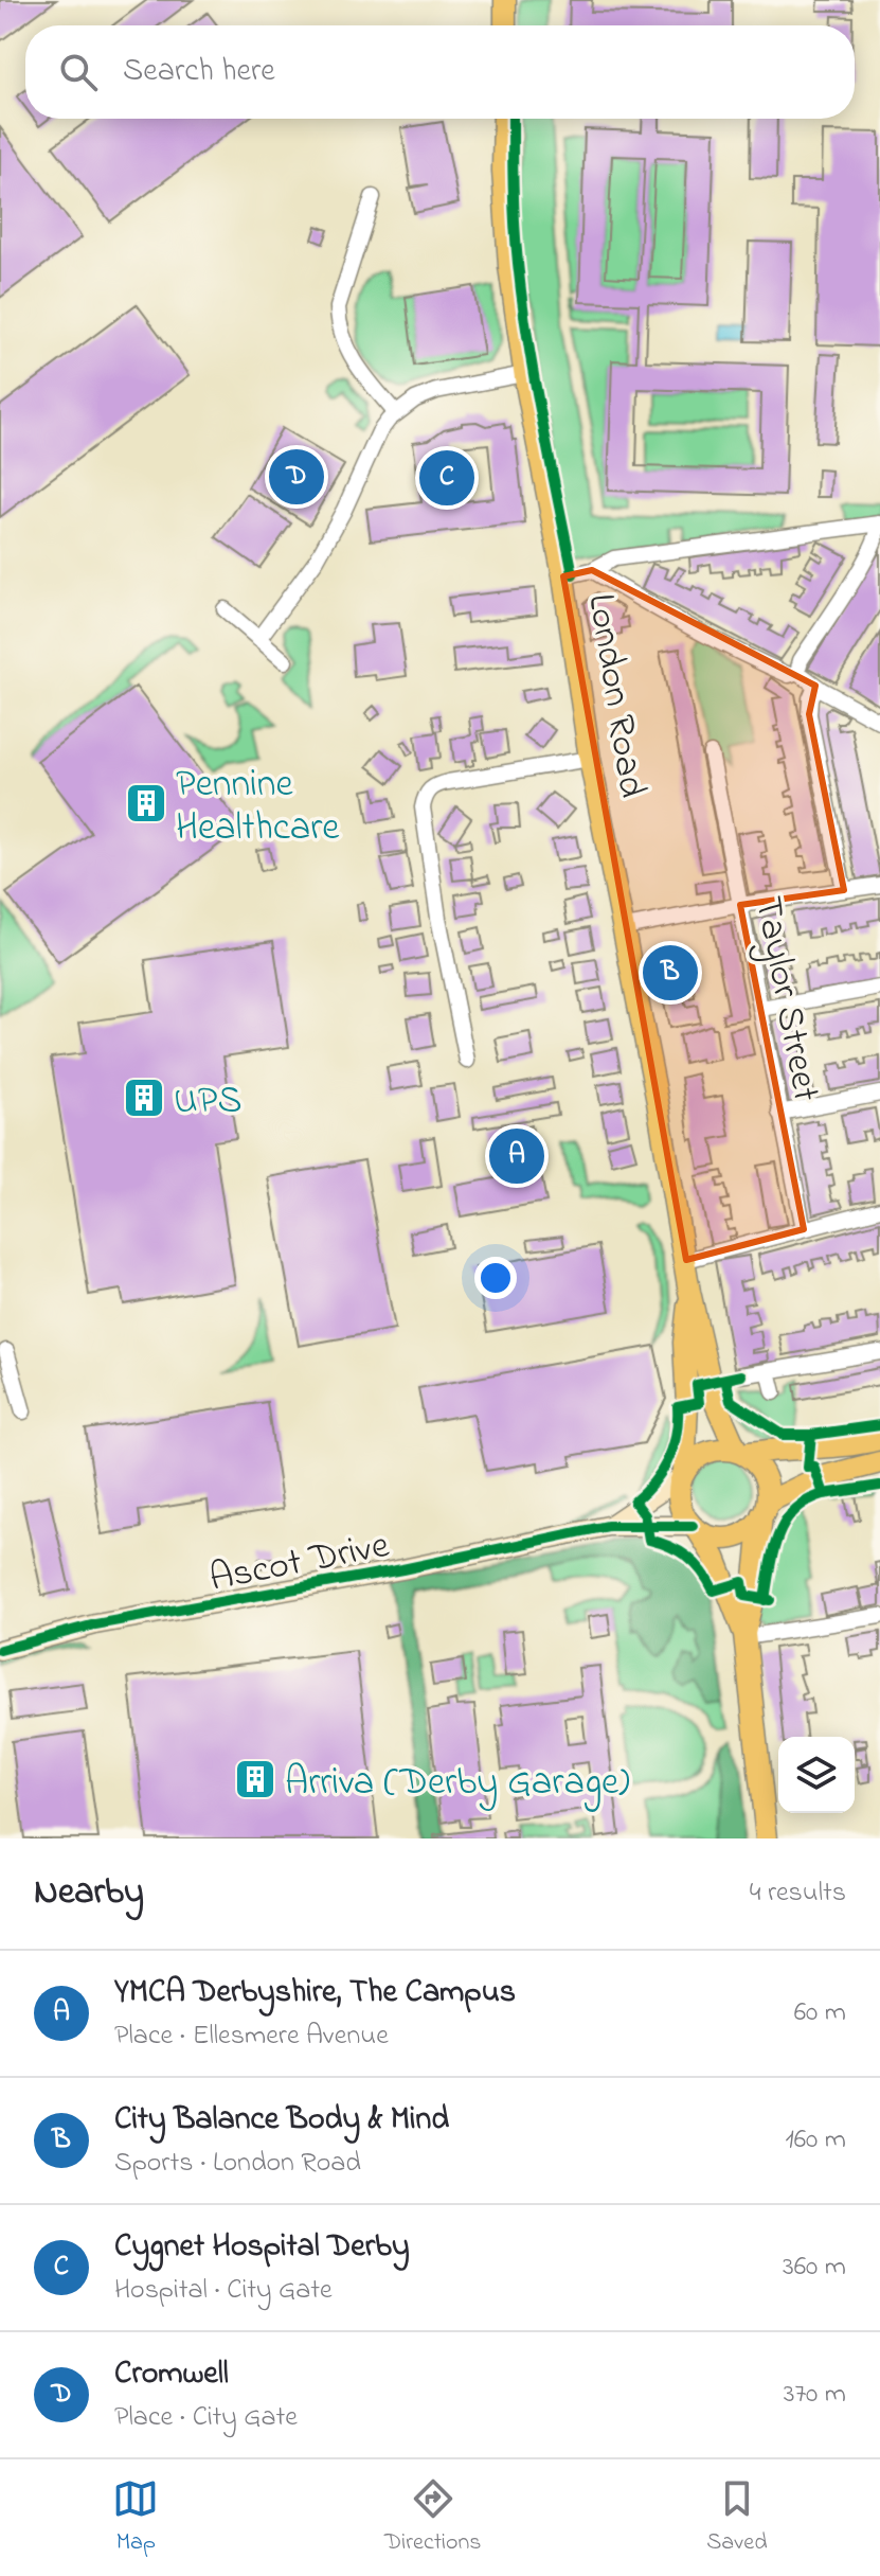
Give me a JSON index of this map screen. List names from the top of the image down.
{
  "streets": {
    "main road": ["London Road"],
    "street": ["Taylor Street", "Ascot Drive"]
  },
  "crossings": [
    ["London Road", "Ascot Drive"]
  ],
  "places": {
    "building": ["Pennine Healthcare", "UPS", "Arriva (Derby Garage)"]
  },
  "page": {
    "search": "Search here",
    "pins": [
      "D",
      "C",
      "B",
      "A"
    ],
    "heading": ["Nearby", "4 results"],
    "list": [
      {
        "mark": "A",
        "name": "YMCA Derbyshire, The Campus",
        "note": "Place · Ellesmere Avenue",
        "value": "60 m"
      },
      {
        "mark": "B",
        "name": "City Balance Body & Mind",
        "note": "Sports · London Road",
        "value": "160 m"
      },
      {
        "mark": "C",
        "name": "Cygnet Hospital Derby",
        "note": "Hospital · City Gate",
        "value": "360 m"
      },
      {
        "mark": "D",
        "name": "Cromwell",
        "note": "Place · City Gate",
        "value": "370 m"
      }
    ],
    "nav": ["Map", "Directions", "Saved"]
  }
}
